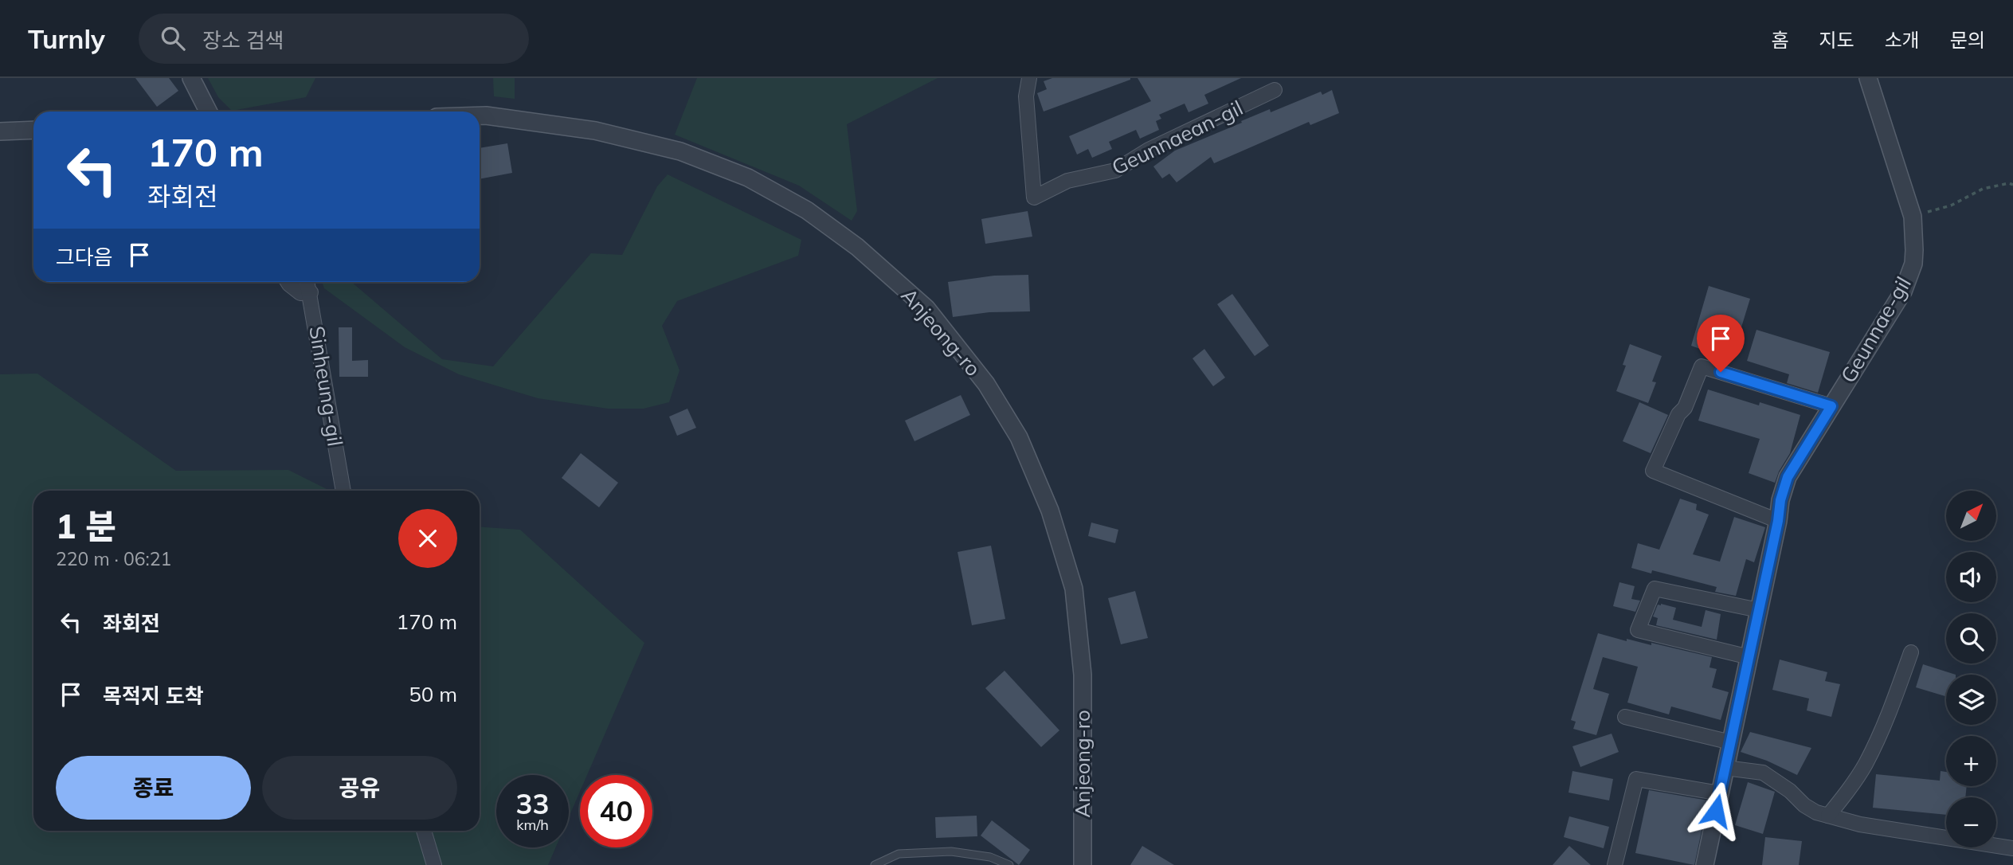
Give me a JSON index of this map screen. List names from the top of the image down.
{
  "streets": {
    "street": [
      "Geunnaean-gil",
      "Geunnae-gil",
      "Anjeong-ro",
      "Sinheung-gil"
    ]
  },
  "north": "top right",
  "page": {
    "header": "Turnly",
    "search": "장소 검색",
    "nav": [
      "홈",
      "지도",
      "소개",
      "문의"
    ],
    "turn": ["170 m", "좌회전"],
    "then": "그다음",
    "map_buttons": ["+", "−"],
    "heading": ["1 분", "220 m · 06:21"],
    "list": [
      {
        "name": "좌회전",
        "value": "170 m"
      },
      {
        "name": "목적지 도착",
        "value": "50 m"
      }
    ],
    "buttons": ["종료", "공유"],
    "speed": "33 km/h",
    "limit": "40"
  }
}
